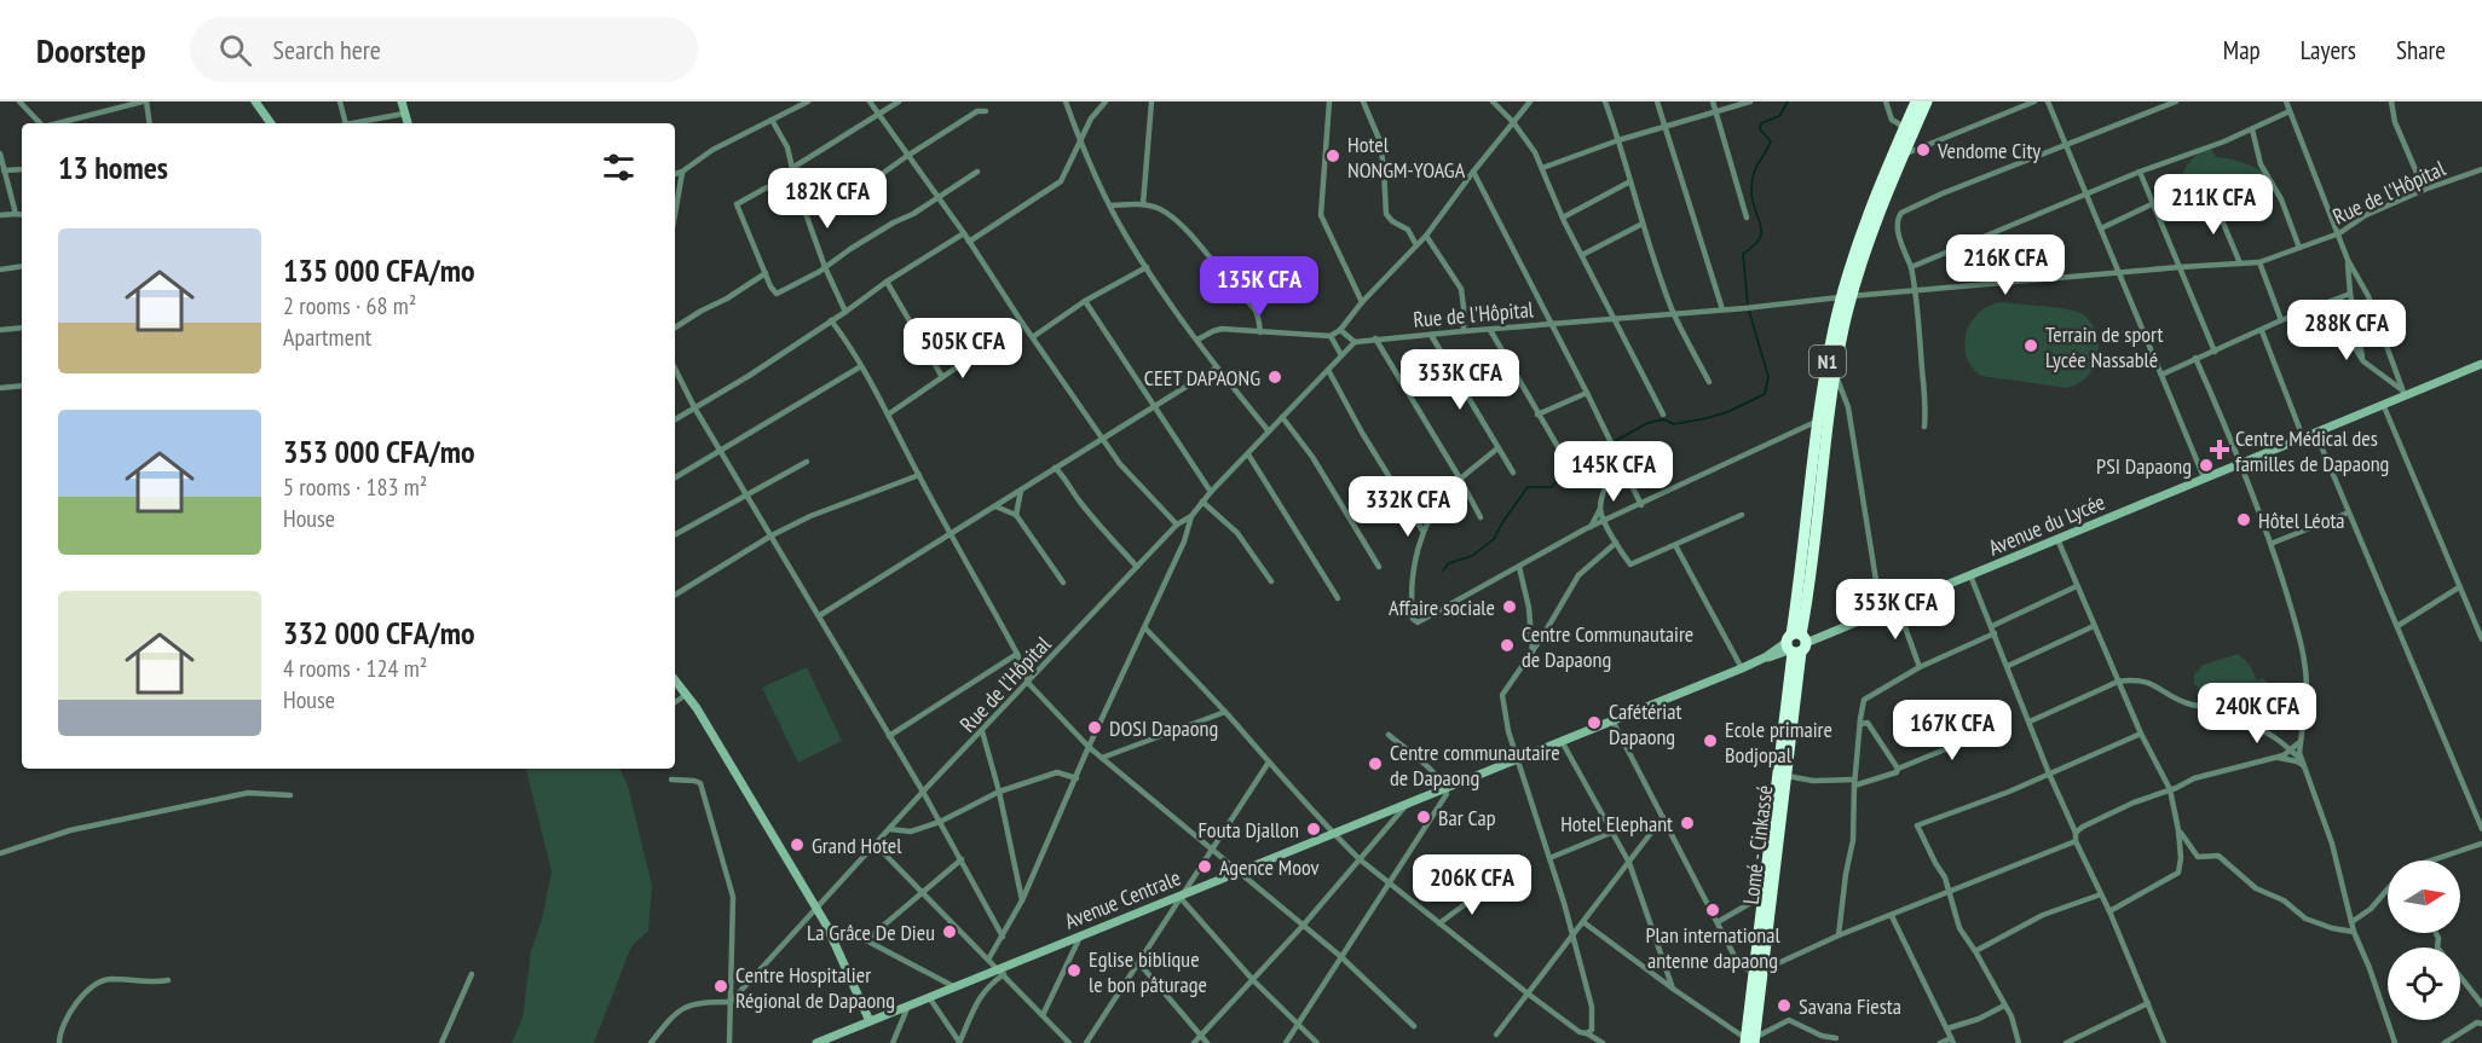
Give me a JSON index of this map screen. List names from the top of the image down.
{
  "streets": {
    "highway": ["N1", "Lomé - Cinkassé"],
    "main road": ["Avenue du Lycée", "Avenue Centrale"],
    "street": ["Rue de l'Hôpital"]
  },
  "crossings": [
    ["Rue de l'Hôpital", "N1"],
    ["N1", "Avenue du Lycée"],
    ["N1", "Lomé - Cinkassé"],
    ["N1", "Avenue Centrale"],
    ["Avenue du Lycée", "Lomé - Cinkassé"],
    ["Avenue du Lycée", "Avenue Centrale"],
    ["Lomé - Cinkassé", "Avenue Centrale"]
  ],
  "places": {
    "other": [
      "Vendome City",
      "Hotel NONGM-YOAGA",
      "Terrain de sport Lycée Nassablé",
      "CEET DAPAONG",
      "PSI Dapaong",
      "Hôtel Léota",
      "Affaire sociale",
      "Centre Communautaire de Dapaong",
      "Cafétériat Dapaong",
      "DOSI Dapaong",
      "Ecole primaire Bodjopal",
      "Centre communautaire de Dapaong",
      "Bar Cap",
      "Hotel Elephant",
      "Fouta Djallon",
      "Grand Hotel",
      "Agence Moov",
      "Plan international antenne dapaong",
      "La Grâce De Dieu",
      "Eglise biblique le bon pâturage",
      "Centre Hospitalier Régional de Dapaong",
      "Savana Fiesta"
    ],
    "health": ["Centre Médical des familles de Dapaong"]
  },
  "north": "right",
  "page": {
    "header": "Doorstep",
    "search": "Search here",
    "nav": ["Map", "Layers", "Share"],
    "heading": "13 homes",
    "price": [
      "182K CFA",
      "211K CFA",
      "216K CFA",
      "135K CFA",
      "288K CFA",
      "505K CFA",
      "353K CFA",
      "145K CFA",
      "332K CFA",
      "353K CFA",
      "240K CFA",
      "167K CFA",
      "206K CFA"
    ],
    "list": [
      {
        "name": "135 000 CFA/mo",
        "note": "2 rooms · 68 m² · Apartment"
      },
      {
        "name": "353 000 CFA/mo",
        "note": "5 rooms · 183 m² · House"
      },
      {
        "name": "332 000 CFA/mo",
        "note": "4 rooms · 124 m² · House"
      }
    ]
  }
}
